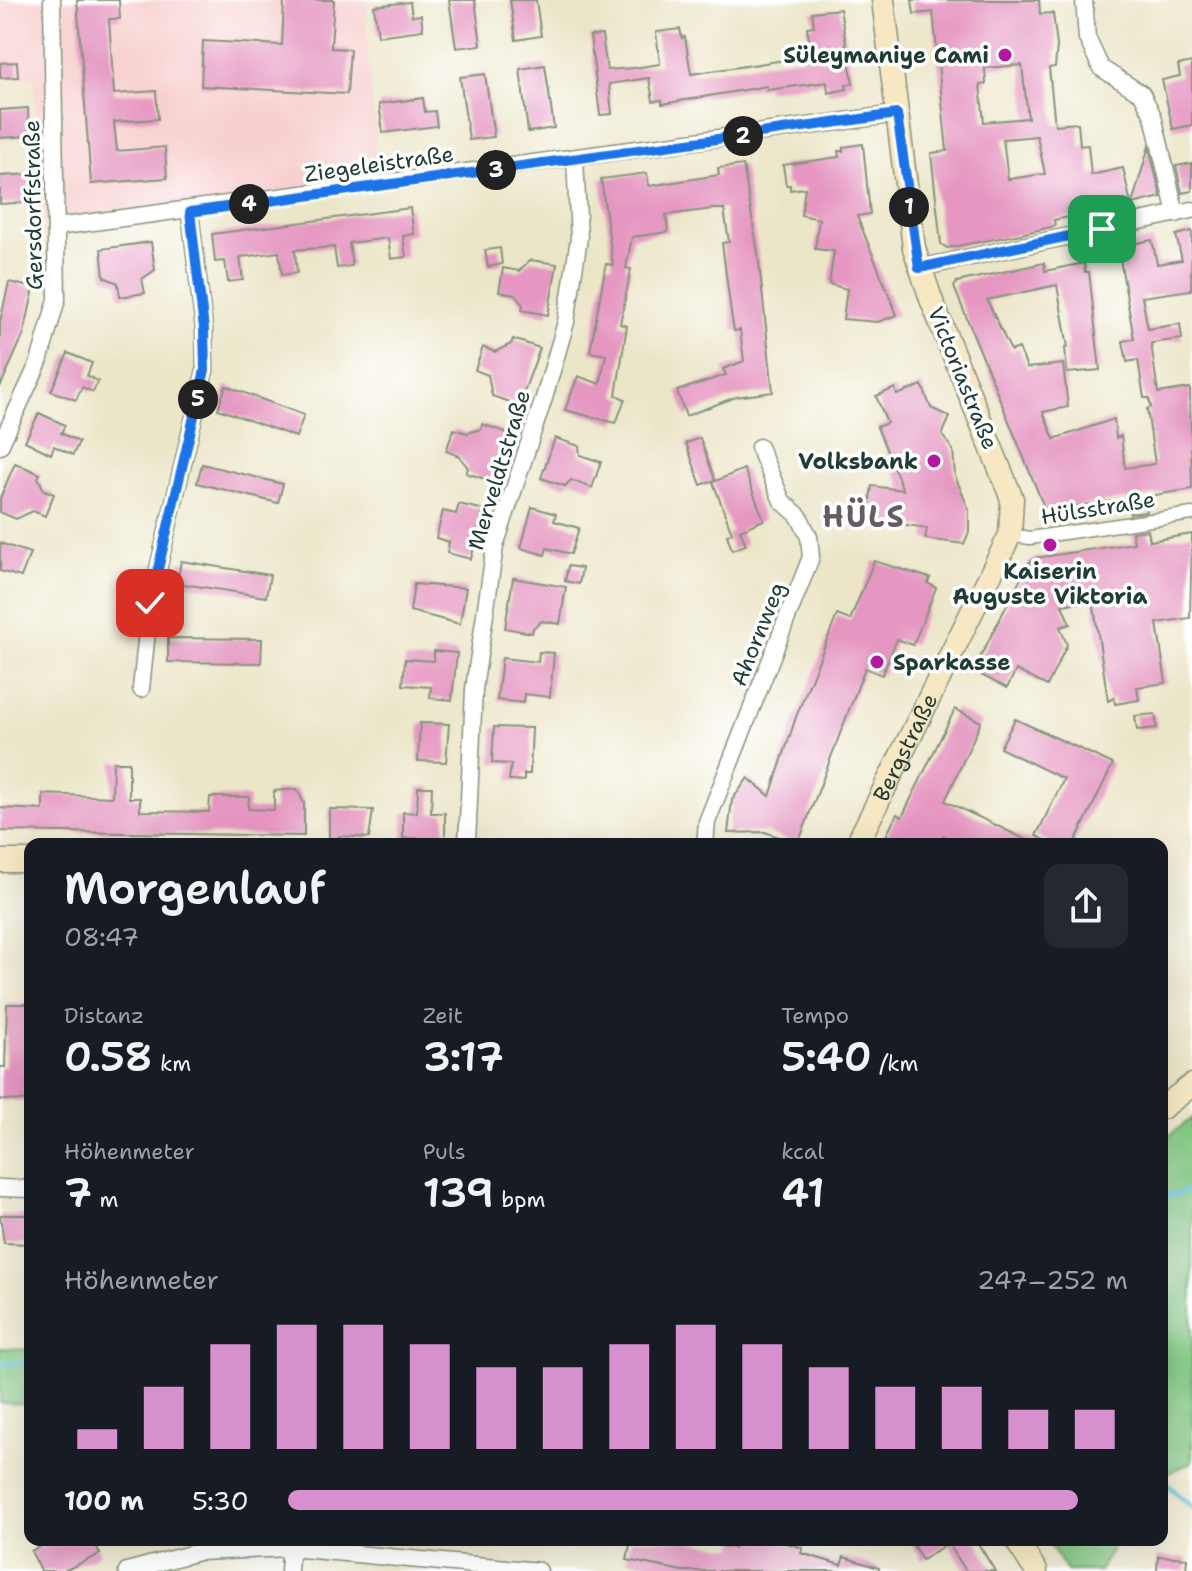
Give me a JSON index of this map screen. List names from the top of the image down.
{
  "streets": {
    "main road": ["Victoriastraße", "Bergstraße"],
    "street": [
      "Ziegeleistraße",
      "Gersdorffstraße",
      "Merveldtstraße",
      "Hülsstraße",
      "Ahornweg"
    ]
  },
  "crossings": [
    ["Ziegeleistraße", "Gersdorffstraße"],
    ["Ziegeleistraße", "Victoriastraße"],
    ["Ziegeleistraße", "Merveldtstraße"],
    ["Victoriastraße", "Hülsstraße"],
    ["Victoriastraße", "Bergstraße"],
    ["Hülsstraße", "Bergstraße"]
  ],
  "districts": ["HÜLS"],
  "places": [
    "Süleymaniye Cami",
    "Volksbank",
    "Kaiserin Auguste Viktoria",
    "Sparkasse"
  ],
  "page": {
    "pins": [
      "2",
      "3",
      "4",
      "1",
      "5"
    ],
    "heading": ["Morgenlauf", "08:47"],
    "stats": [
      ["Distanz", "0.58 km"],
      ["Zeit", "3:17"],
      ["Tempo", "5:40 /km"],
      ["Höhenmeter", "7 m"],
      ["Puls", "139 bpm"],
      ["kcal", "41"]
    ],
    "chart": ["Höhenmeter", "247–252 m"],
    "list": [
      {
        "name": "100 m",
        "note": "5:30"
      }
    ]
  }
}
